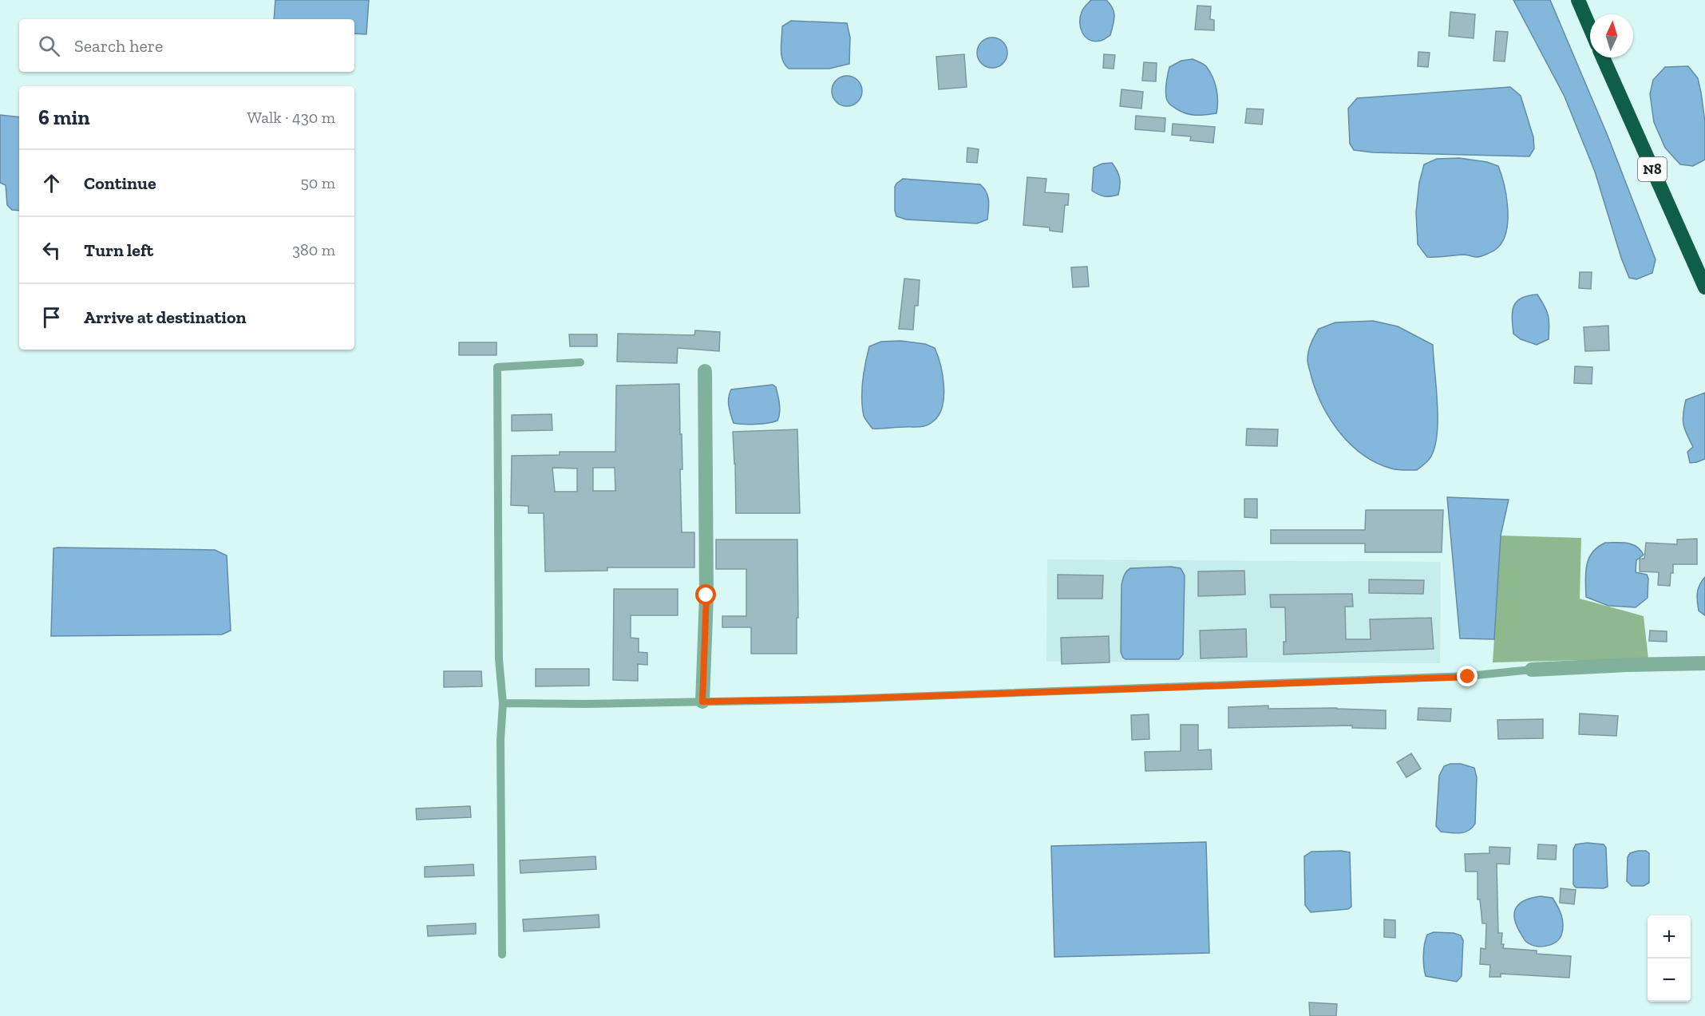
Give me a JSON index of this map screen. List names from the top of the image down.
{
  "streets": {
    "highway": ["N8"]
  },
  "north": "top",
  "page": {
    "search": "Search here",
    "heading": ["6 min", "Walk · 430 m"],
    "list": [
      ["Continue", "50 m"],
      ["Turn left", "380 m"],
      "Arrive at destination"
    ],
    "map_buttons": ["+", "−"]
  }
}
